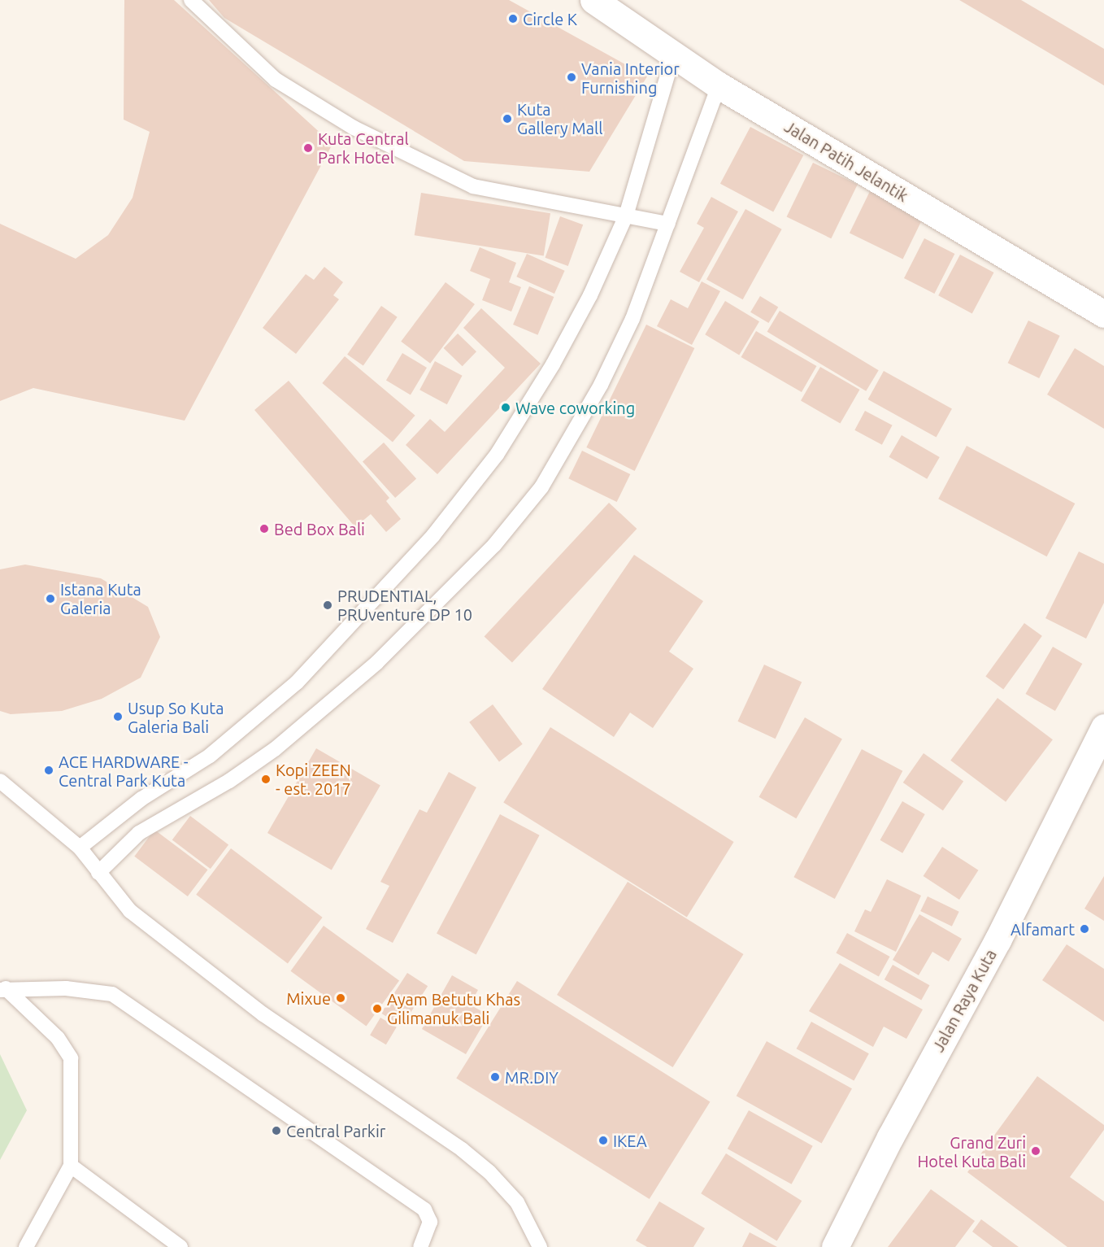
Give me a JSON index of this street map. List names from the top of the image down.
{
  "streets": {
    "street": ["Jalan Patih Jelantik", "Jalan Raya Kuta"]
  },
  "places": [
    "Circle K",
    "Vania Interior Furnishing",
    "Kuta Gallery Mall",
    "Kuta Central Park Hotel",
    "Wave coworking",
    "Bed Box Bali",
    "Istana Kuta Galeria",
    "PRUDENTIAL, PRUventure DP 10",
    "Usup So Kuta Galeria Bali",
    "ACE HARDWARE - Central Park Kuta",
    "Kopi ZEEN - est. 2017",
    "Alfamart",
    "Mixue",
    "Ayam Betutu Khas Gilimanuk Bali",
    "MR.DIY",
    "Central Parkir",
    "IKEA",
    "Grand Zuri Hotel Kuta Bali"
  ]
}
